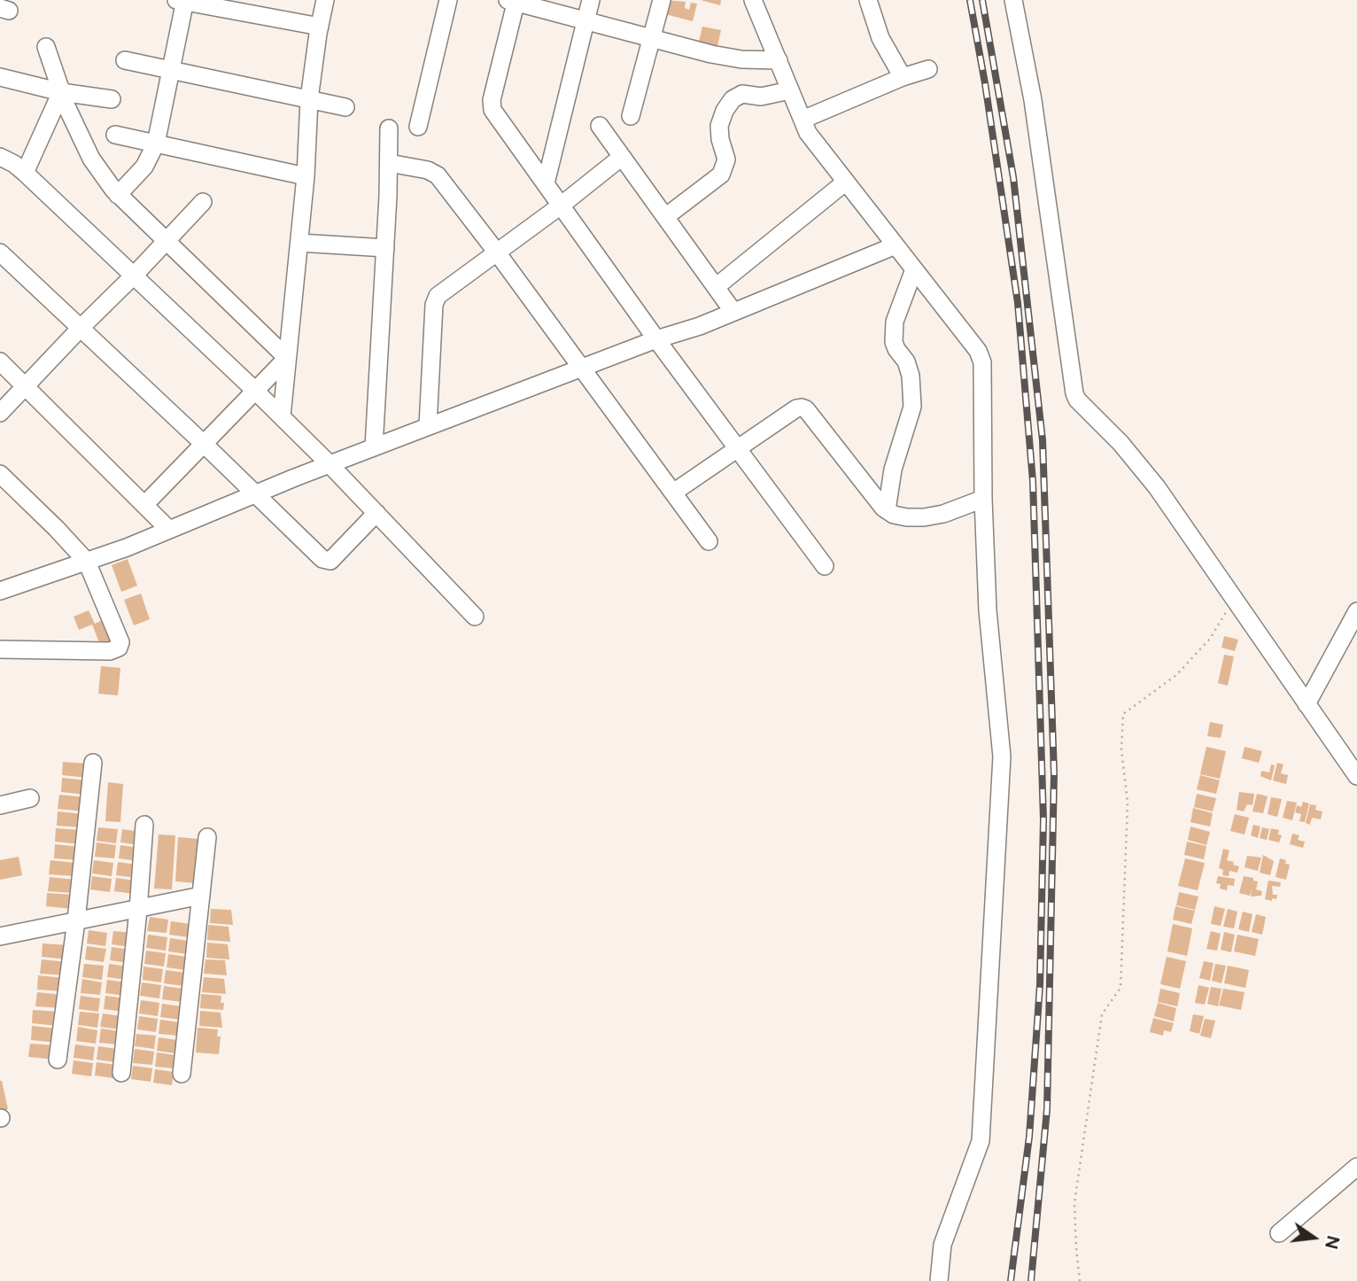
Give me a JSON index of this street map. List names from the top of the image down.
{
  "north": "right"
}
